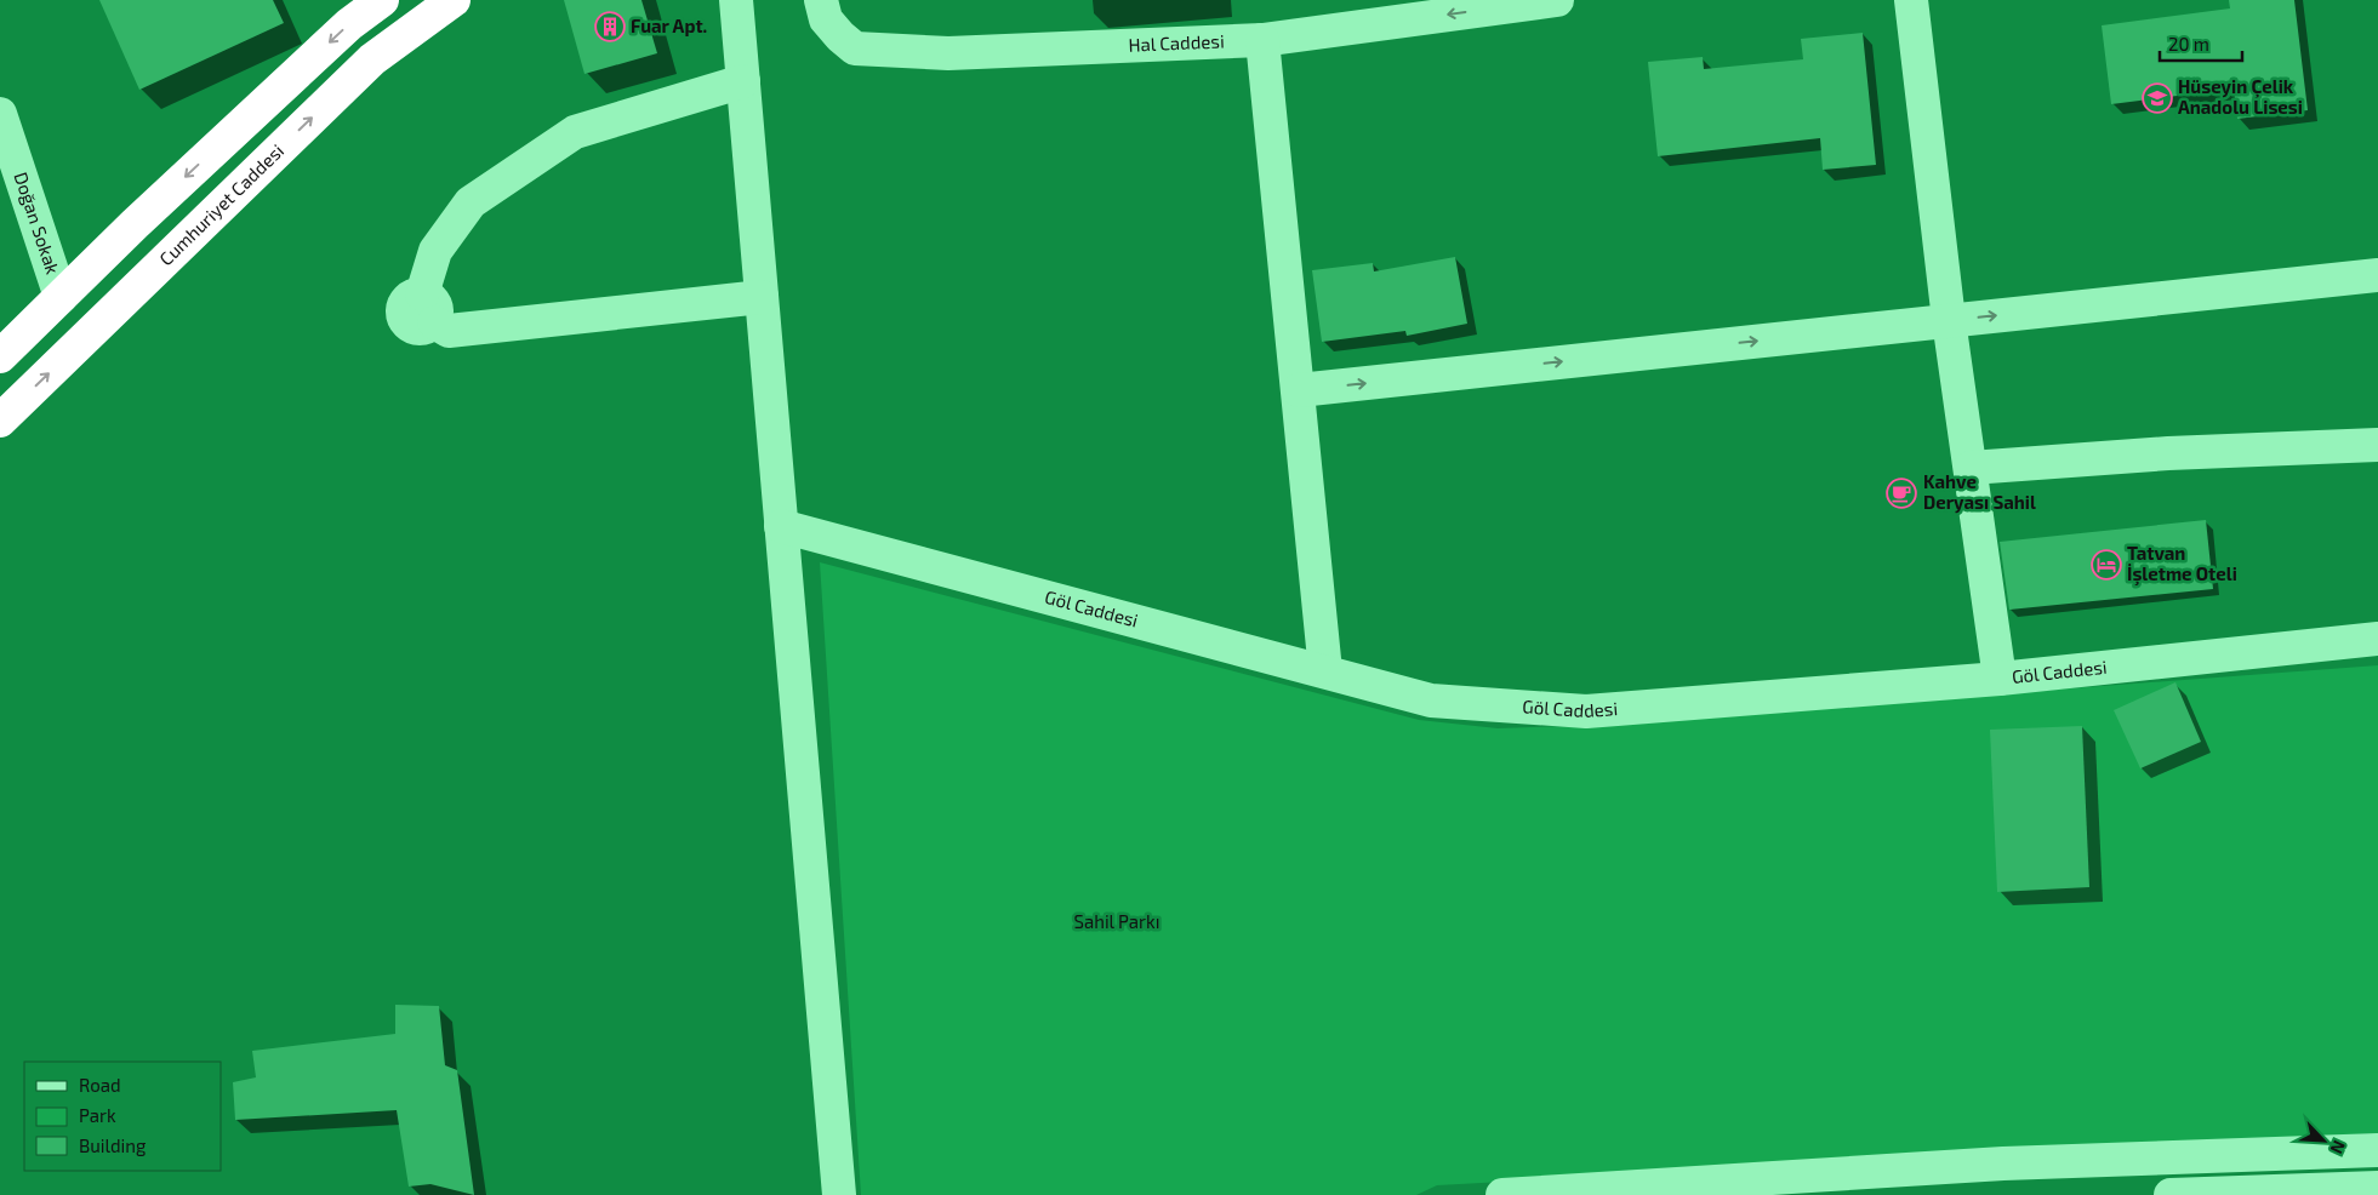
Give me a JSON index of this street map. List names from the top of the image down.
{
  "streets": {
    "highway": ["Cumhuriyet Caddesi"],
    "street": ["Hal Caddesi", "Doğan Sokak", "Göl Caddesi"]
  },
  "one_way": ["Hal Caddesi"],
  "parks": ["Sahil Parkı"],
  "places": {
    "building": ["Fuar Apt."],
    "school or university": ["Hüseyin Çelik Anadolu Lisesi"],
    "cafe": ["Kahve Deryası Sahil"],
    "hotel": ["Tatvan İşletme Oteli"]
  },
  "legend": ["Road", "Park", "Building"],
  "scale_bar": "20 m",
  "north": "bottom right"
}
